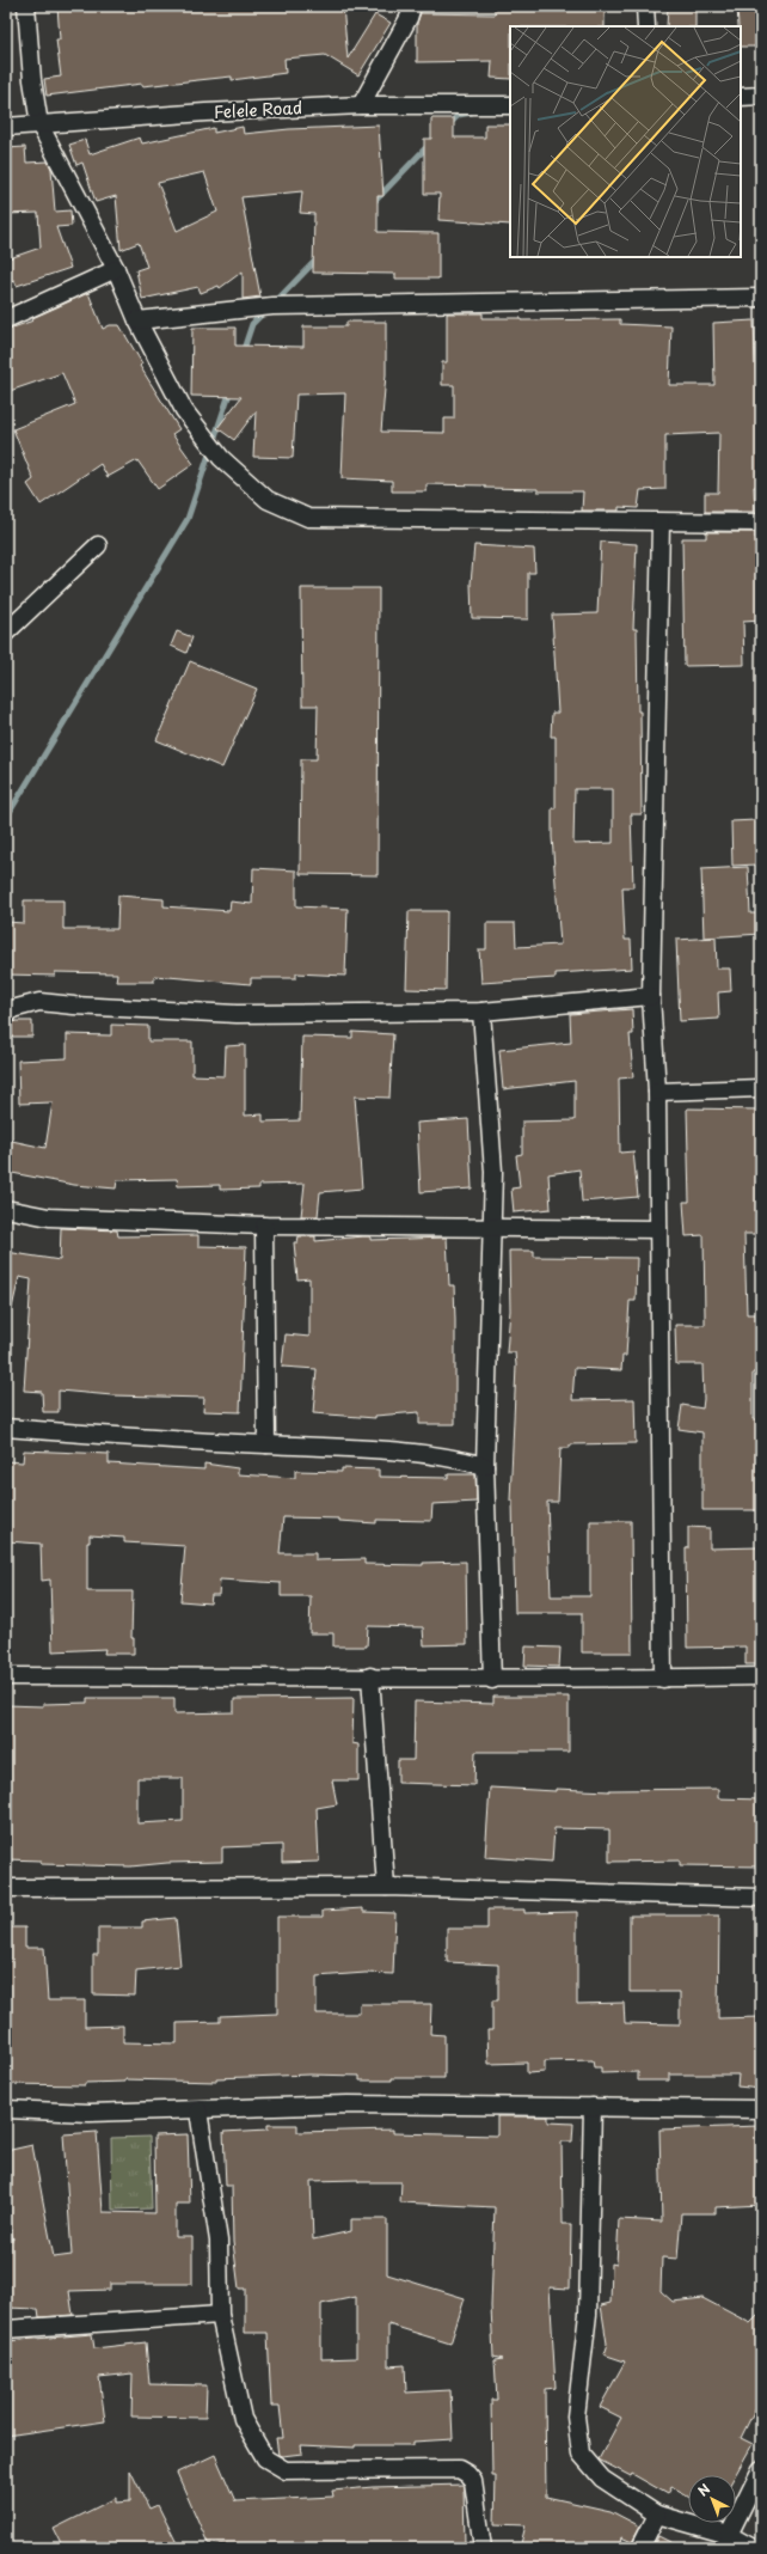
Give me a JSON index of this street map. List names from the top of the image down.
{
  "streets": {
    "street": ["Felele Road"]
  },
  "north": "top left"
}
